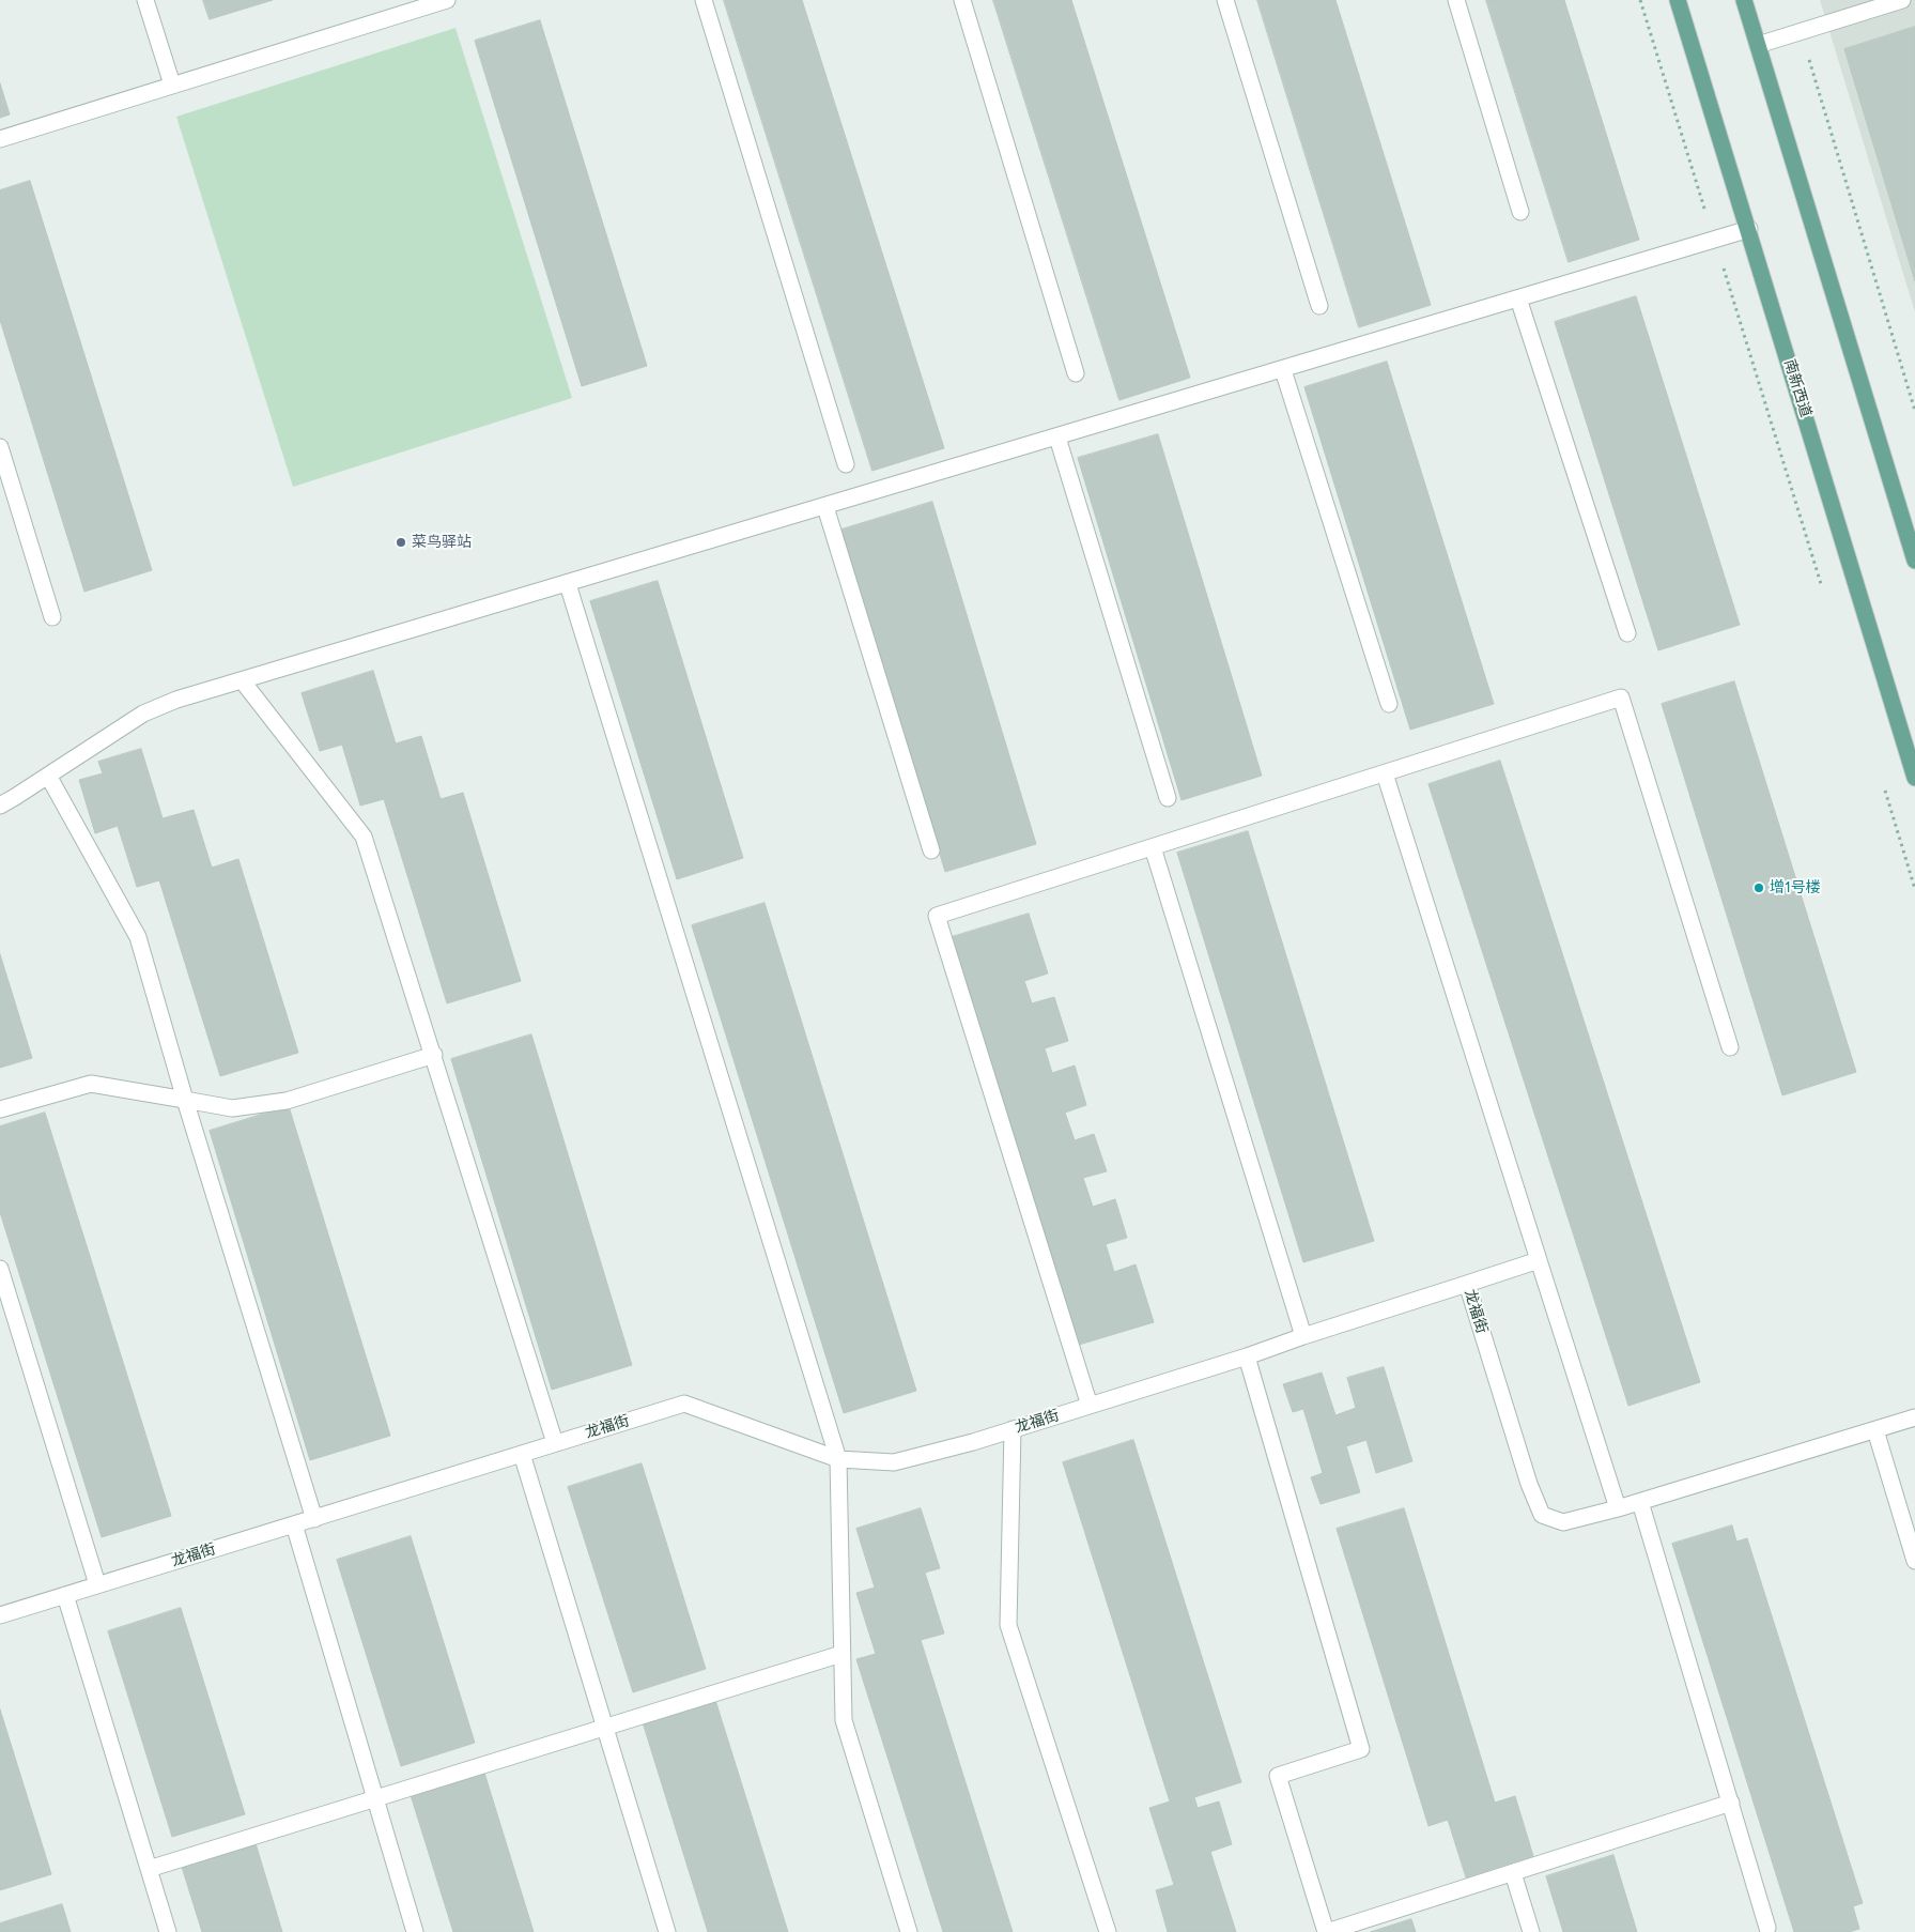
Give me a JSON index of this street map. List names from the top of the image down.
{
  "streets": {
    "main road": ["南新西道"],
    "street": ["龙福街"]
  },
  "places": ["菜鸟驿站", "增1号楼"]
}
